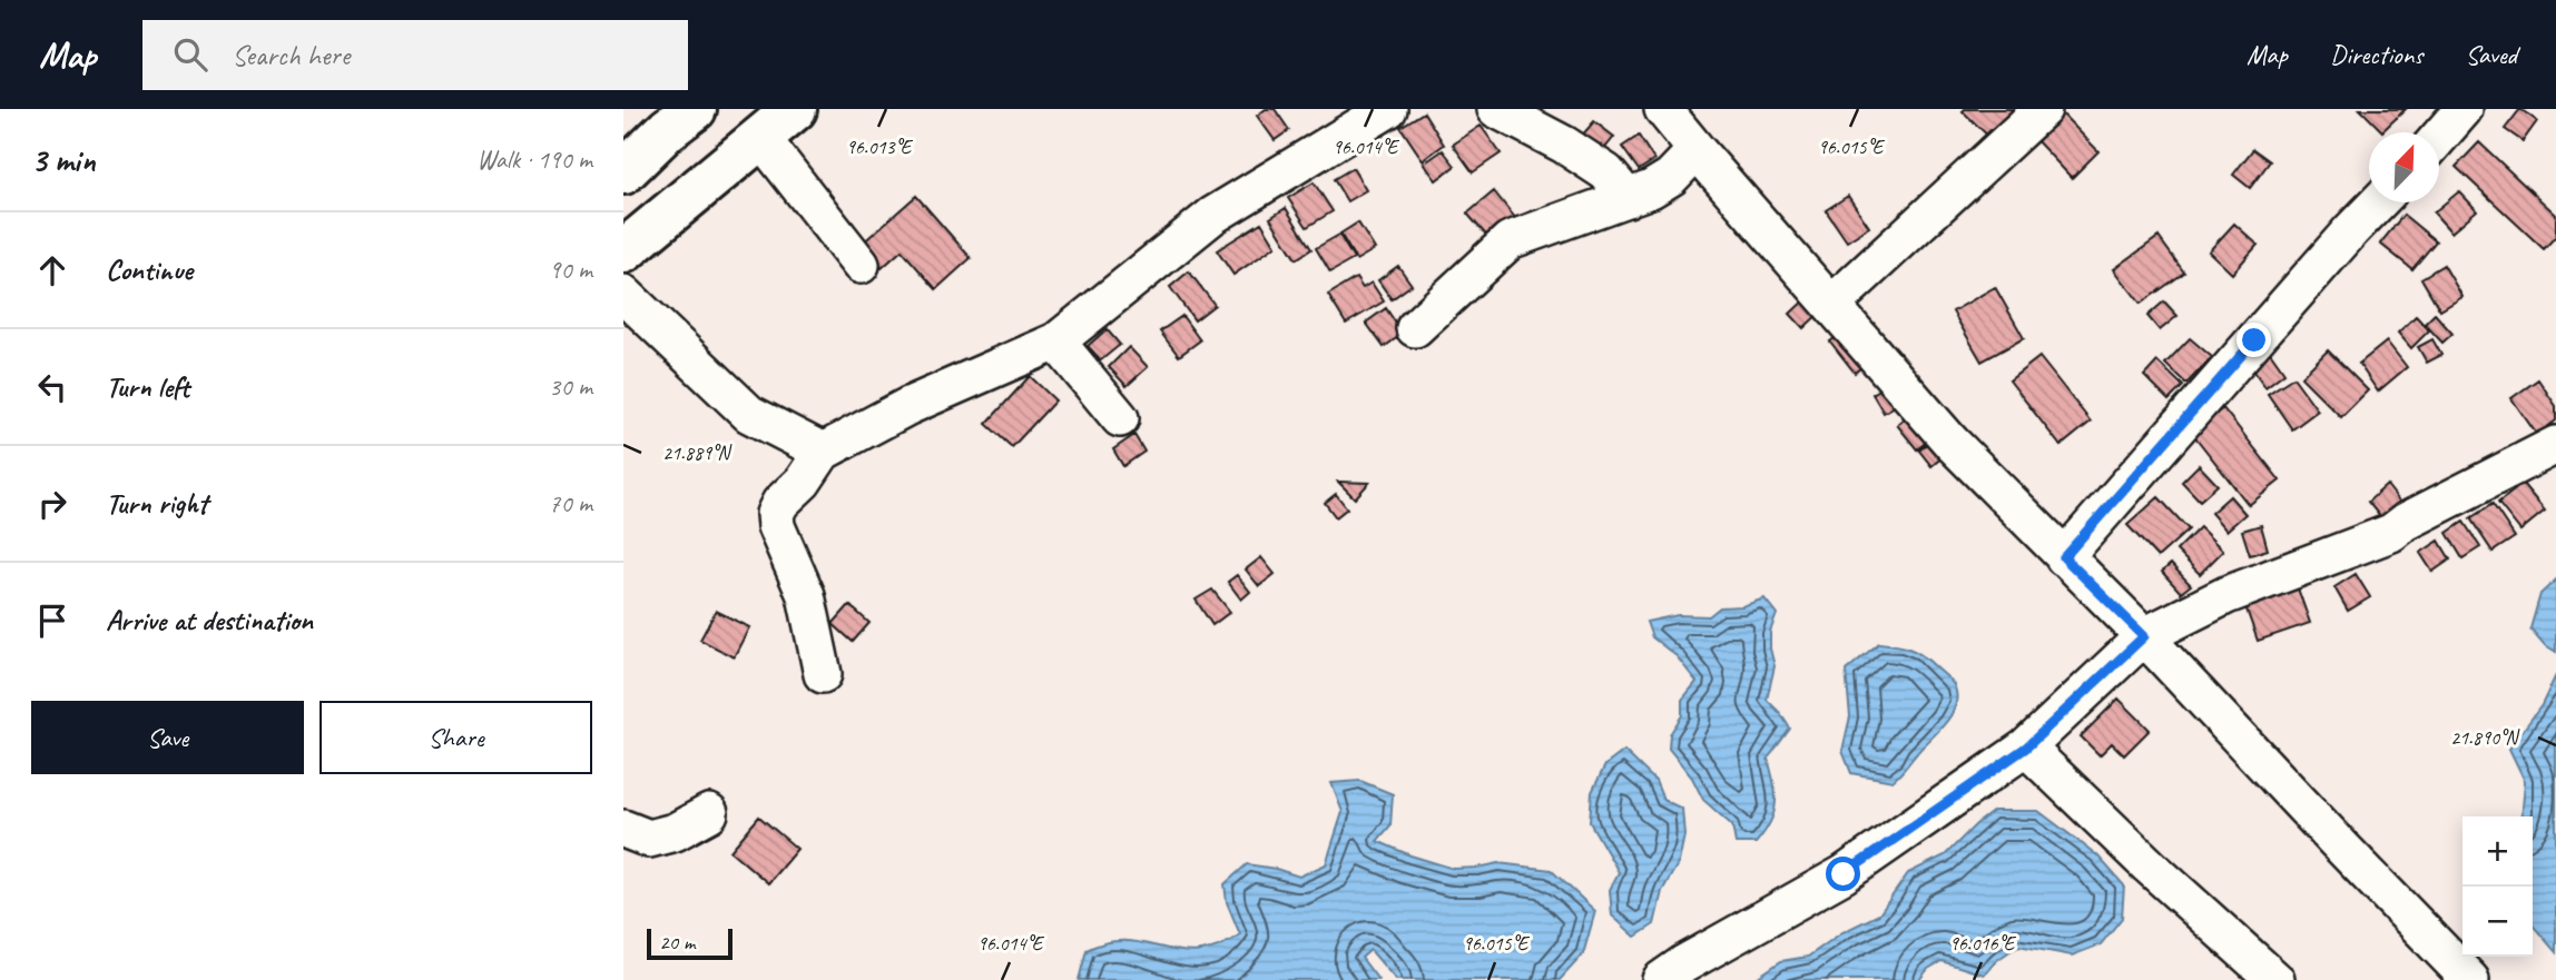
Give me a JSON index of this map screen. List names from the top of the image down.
{
  "scale_bar": "20 m",
  "north": "top right",
  "page": {
    "header": "Map",
    "search": "Search here",
    "nav": ["Map", "Directions", "Saved"],
    "heading": ["3 min", "Walk · 190 m"],
    "list": [
      ["Continue", "90 m"],
      ["Turn left", "30 m"],
      ["Turn right", "70 m"],
      "Arrive at destination"
    ],
    "buttons": ["Save", "Share"],
    "map_buttons": ["+", "−"],
    "scale": "20 m"
  },
  "coordinates": [
    "96.013°E",
    "96.014°E",
    "96.015°E",
    "21.889°N",
    "21.890°N",
    "96.016°E"
  ]
}
